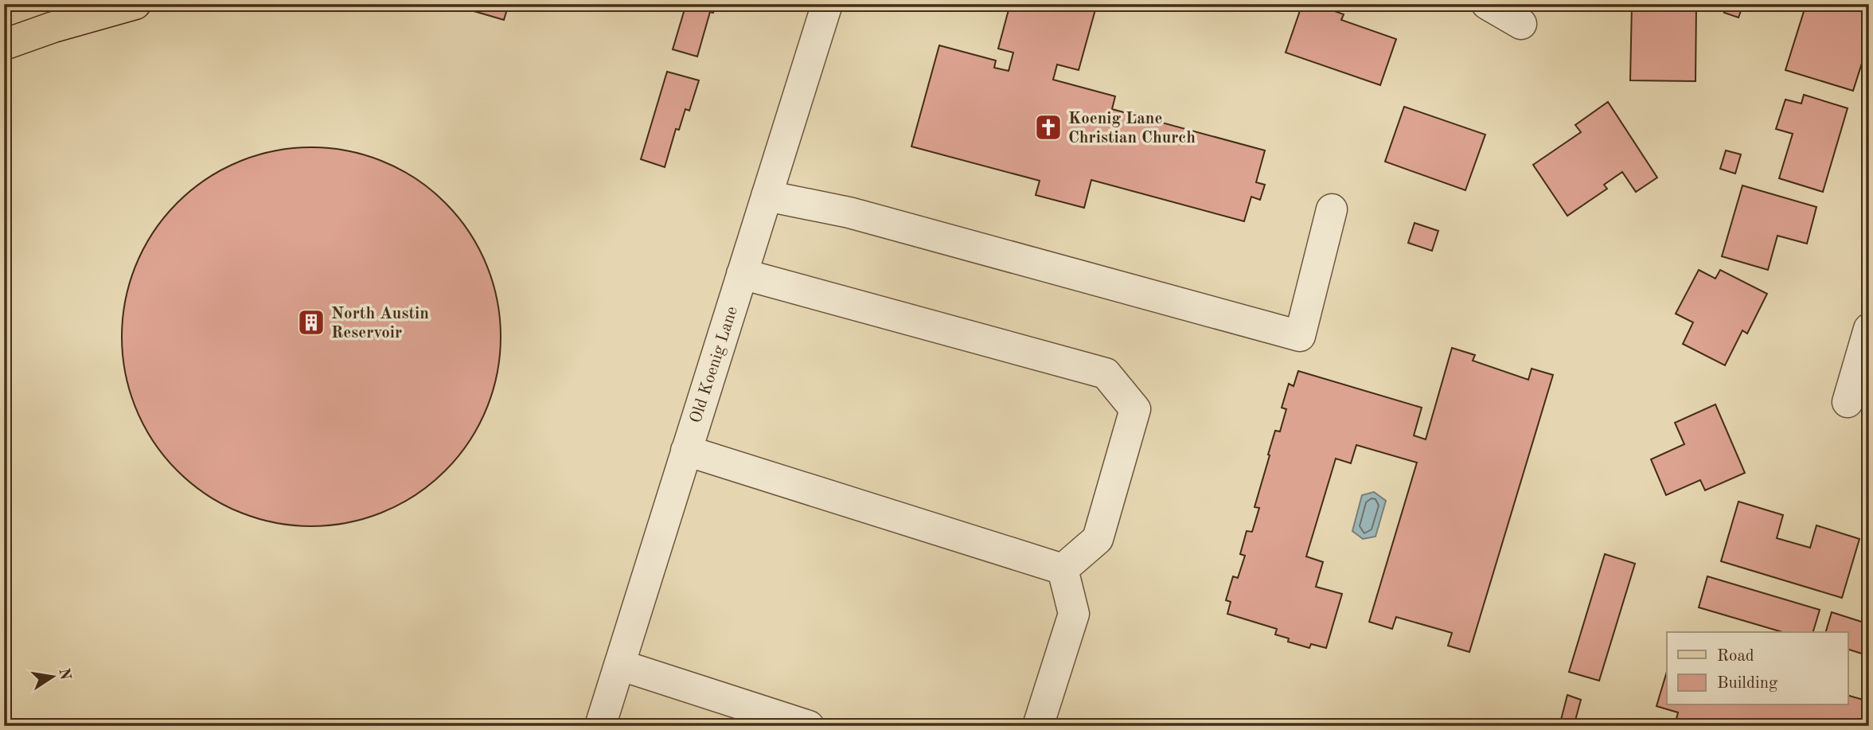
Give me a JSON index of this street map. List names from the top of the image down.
{
  "streets": {
    "street": ["Old Koenig Lane"]
  },
  "places": {
    "church": ["Koenig Lane Christian Church"],
    "building": ["North Austin Reservoir"]
  },
  "legend": ["Road", "Building"],
  "north": "right"
}
